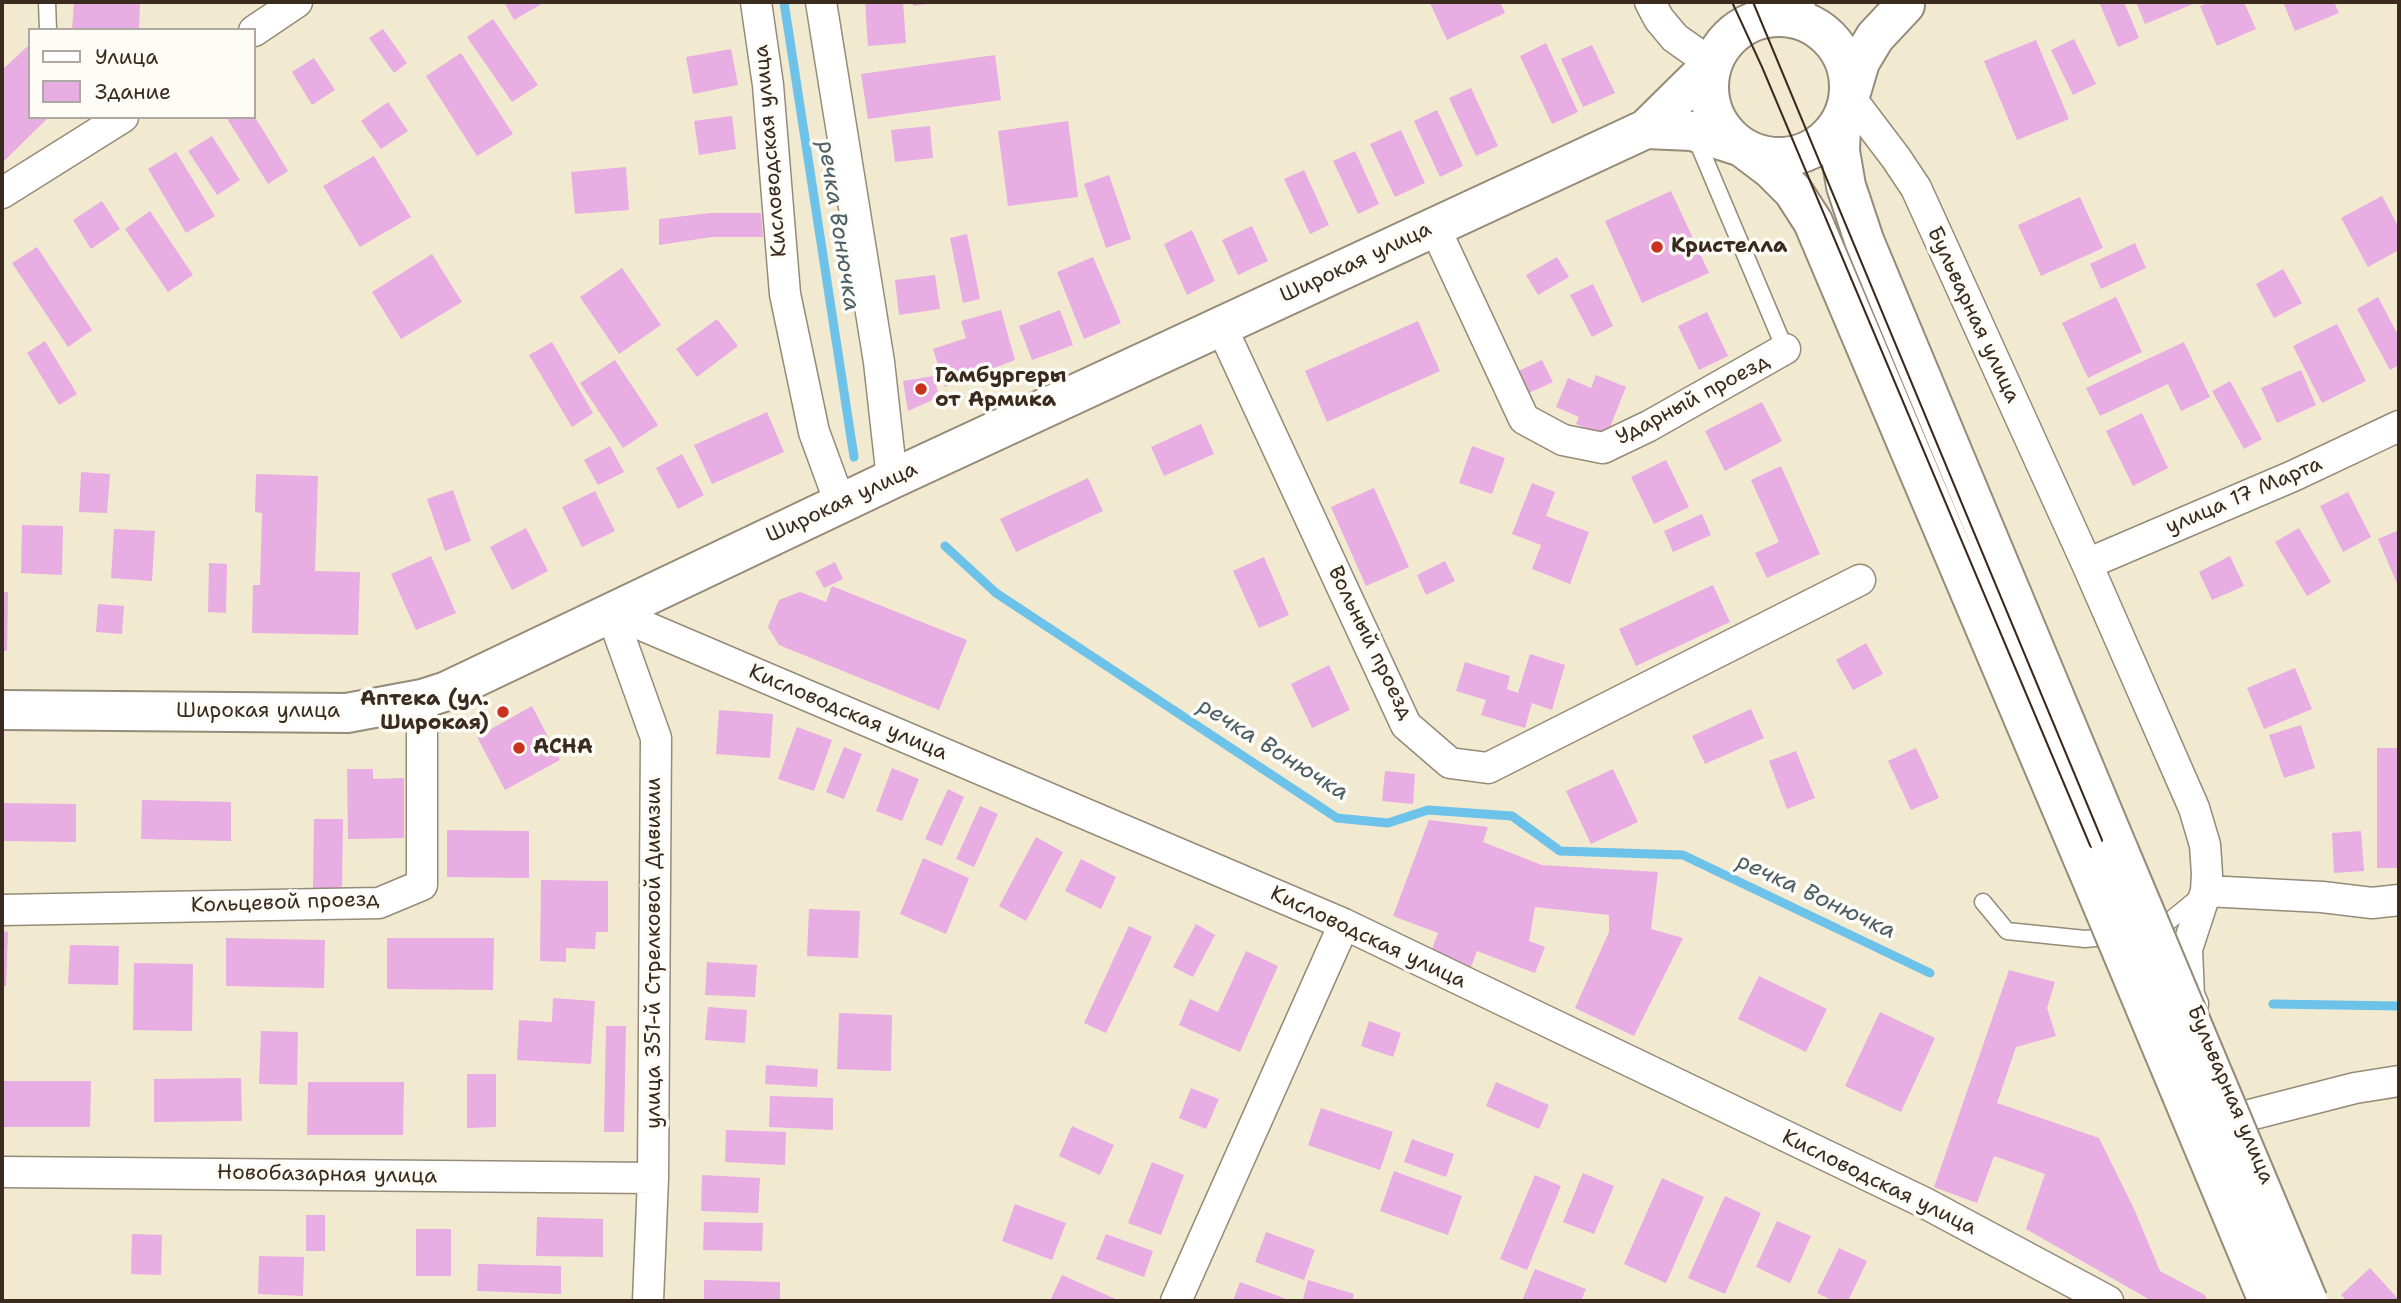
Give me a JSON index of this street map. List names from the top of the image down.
{
  "streets": {
    "main road": ["Широкая улица"],
    "street": [
      "Кисловодская улица",
      "Бульварная улица",
      "Ударный проезд",
      "улица 17 Марта",
      "Вольный проезд",
      "Кольцевой проезд",
      "улица 351-й Стрелковой Дивизии",
      "Новобазарная улица"
    ]
  },
  "crossings": [
    ["Кисловодская улица", "Широкая улица"],
    ["Кисловодская улица", "улица 351-й Стрелковой Дивизии"],
    ["Широкая улица", "Бульварная улица"],
    ["Широкая улица", "Ударный проезд"],
    ["Широкая улица", "Вольный проезд"],
    ["Широкая улица", "Кольцевой проезд"],
    ["Широкая улица", "улица 351-й Стрелковой Дивизии"],
    ["Бульварная улица", "улица 17 Марта"],
    ["улица 351-й Стрелковой Дивизии", "Новобазарная улица"]
  ],
  "water": ["речка Вонючка"],
  "places": [
    "Кристелла",
    "Гамбургеры от Армика",
    "Аптека (ул. Широкая)",
    "АСНА"
  ],
  "legend": ["Улица", "Здание"]
}
